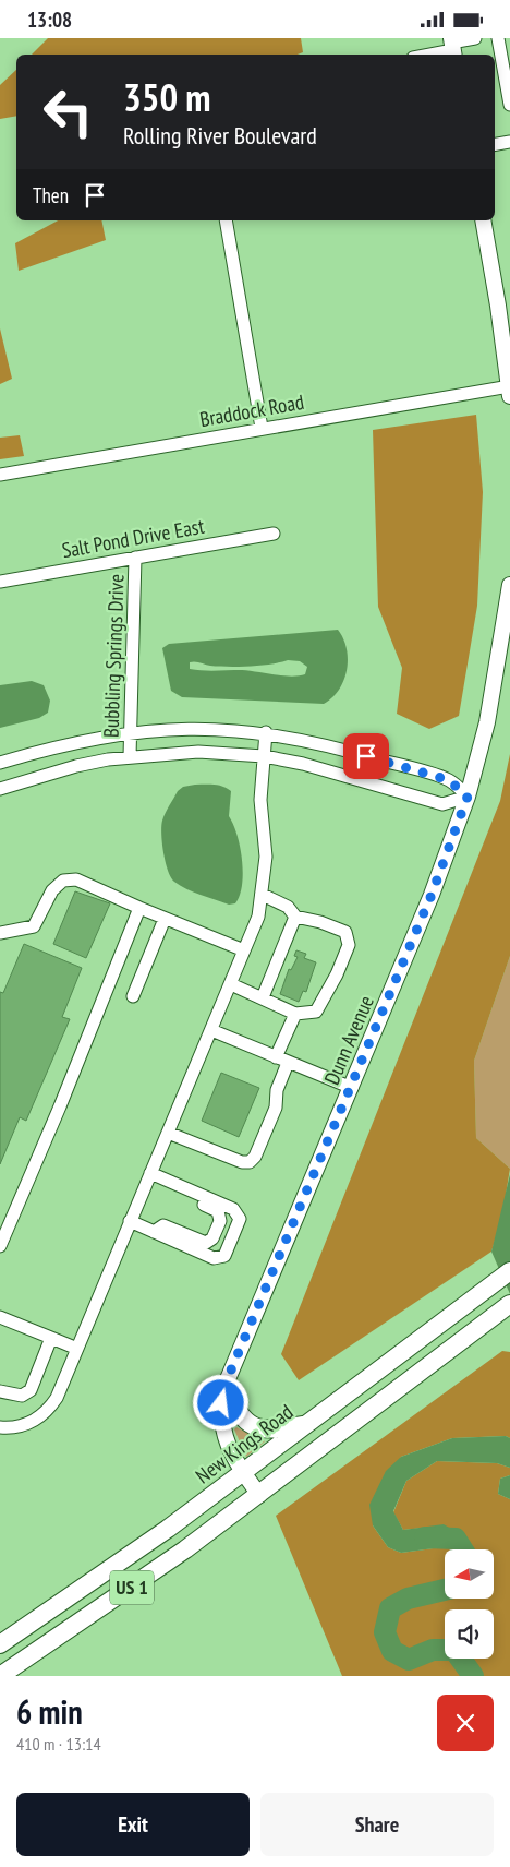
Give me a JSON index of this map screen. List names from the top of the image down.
{
  "streets": {
    "highway": ["New Kings Road", "US 1"],
    "main road": ["Dunn Avenue"],
    "street": ["Braddock Road", "Salt Pond Drive East", "Bubbling Springs Drive"]
  },
  "crossings": [
    ["Salt Pond Drive East", "Bubbling Springs Drive"],
    ["Dunn Avenue", "New Kings Road"],
    ["Dunn Avenue", "US 1"]
  ],
  "north": "left",
  "page": {
    "status": "13:08",
    "turn": ["350 m", "Rolling River Boulevard"],
    "then": "Then",
    "heading": ["6 min", "410 m · 13:14"],
    "buttons": ["Exit", "Share"]
  }
}
